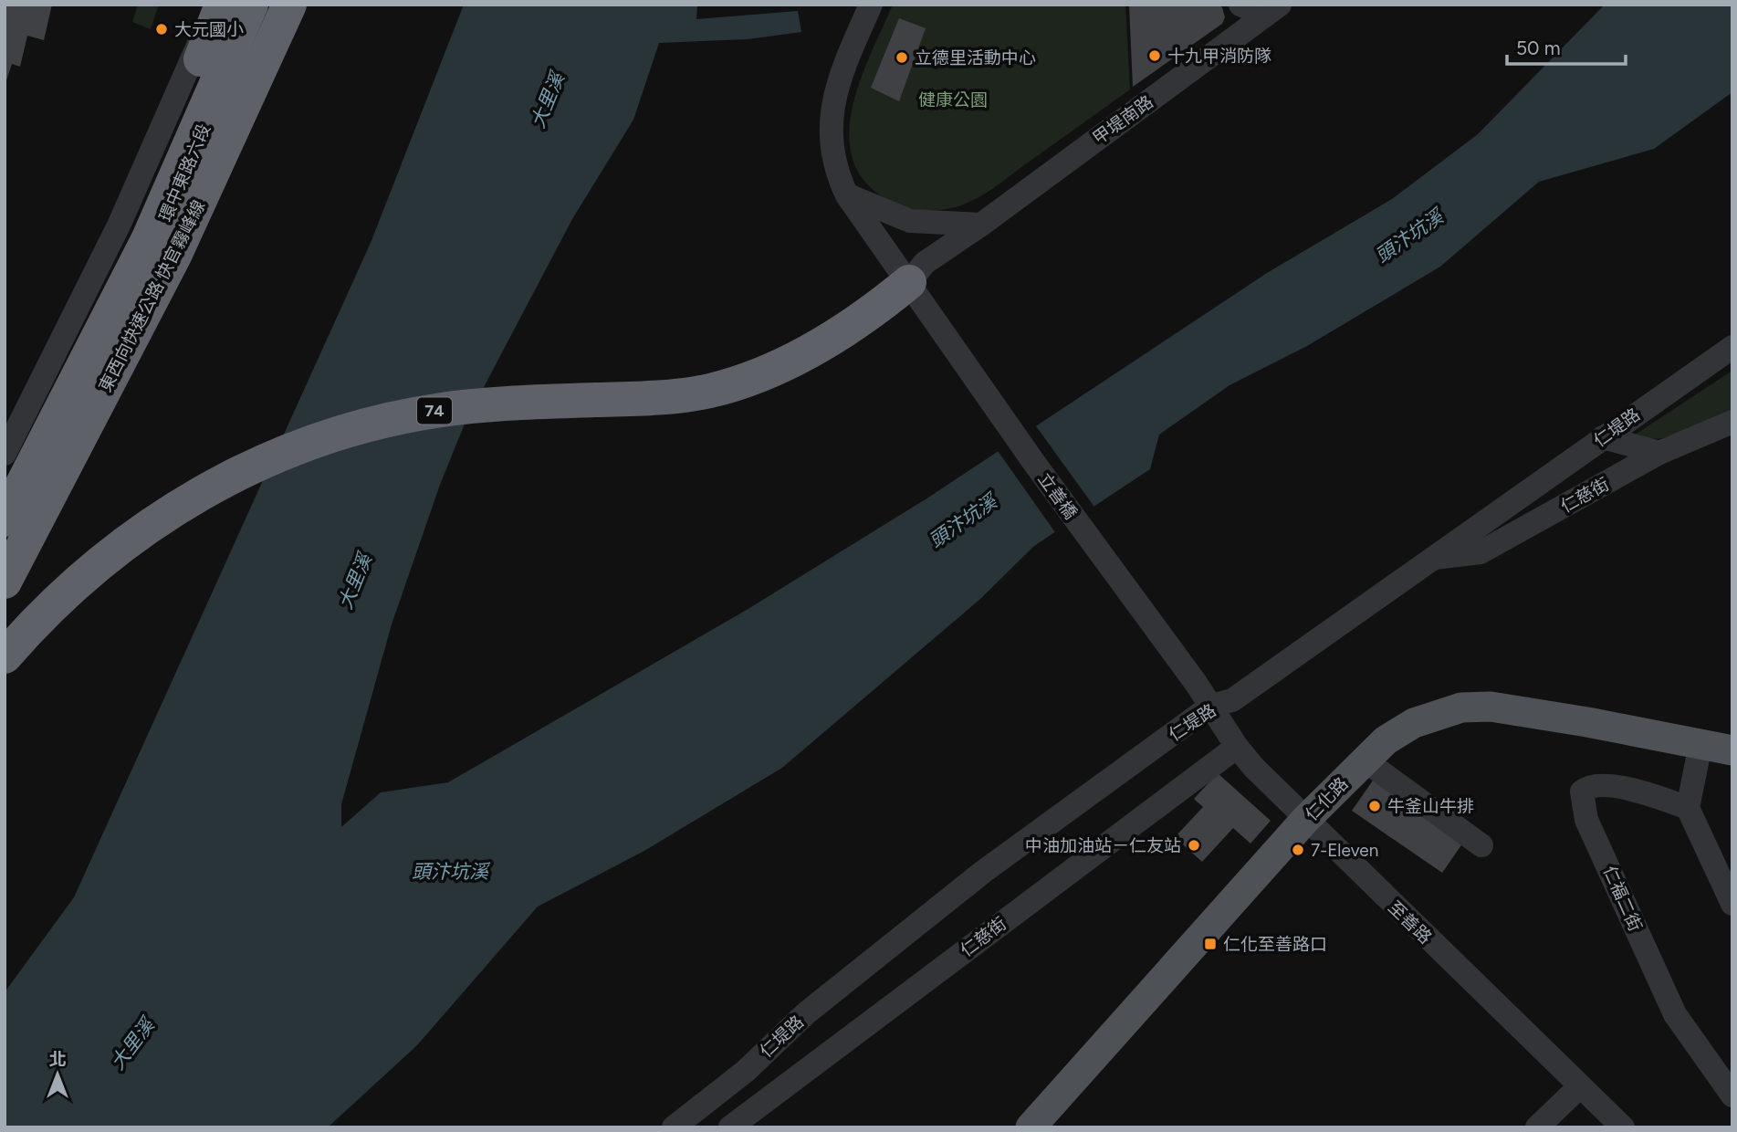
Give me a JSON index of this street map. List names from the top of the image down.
{
  "streets": {
    "highway": ["東西向快速公路 快官霧峰線", "74"],
    "main road": ["仁化路"],
    "street": [
      "甲堤南路",
      "環中東路六段",
      "仁堤路",
      "仁慈街",
      "立善橋",
      "仁福二街",
      "至善路"
    ]
  },
  "crossings": [
    ["甲堤南路", "74"],
    ["甲堤南路", "立善橋"],
    ["74", "立善橋"],
    ["仁堤路", "仁慈街"],
    ["仁堤路", "立善橋"],
    ["仁堤路", "至善路"],
    ["仁慈街", "至善路"],
    ["立善橋", "至善路"],
    ["仁化路", "至善路"]
  ],
  "water": ["大里溪", "頭汴坑溪"],
  "parks": ["健康公園"],
  "places": {
    "other": [
      "大元國小",
      "十九甲消防隊",
      "立德里活動中心",
      "牛釜山牛排",
      "中油加油站－仁友站",
      "7-Eleven"
    ],
    "transit": ["仁化至善路口"]
  },
  "scale_bar": "50 m",
  "north": "top"
}
